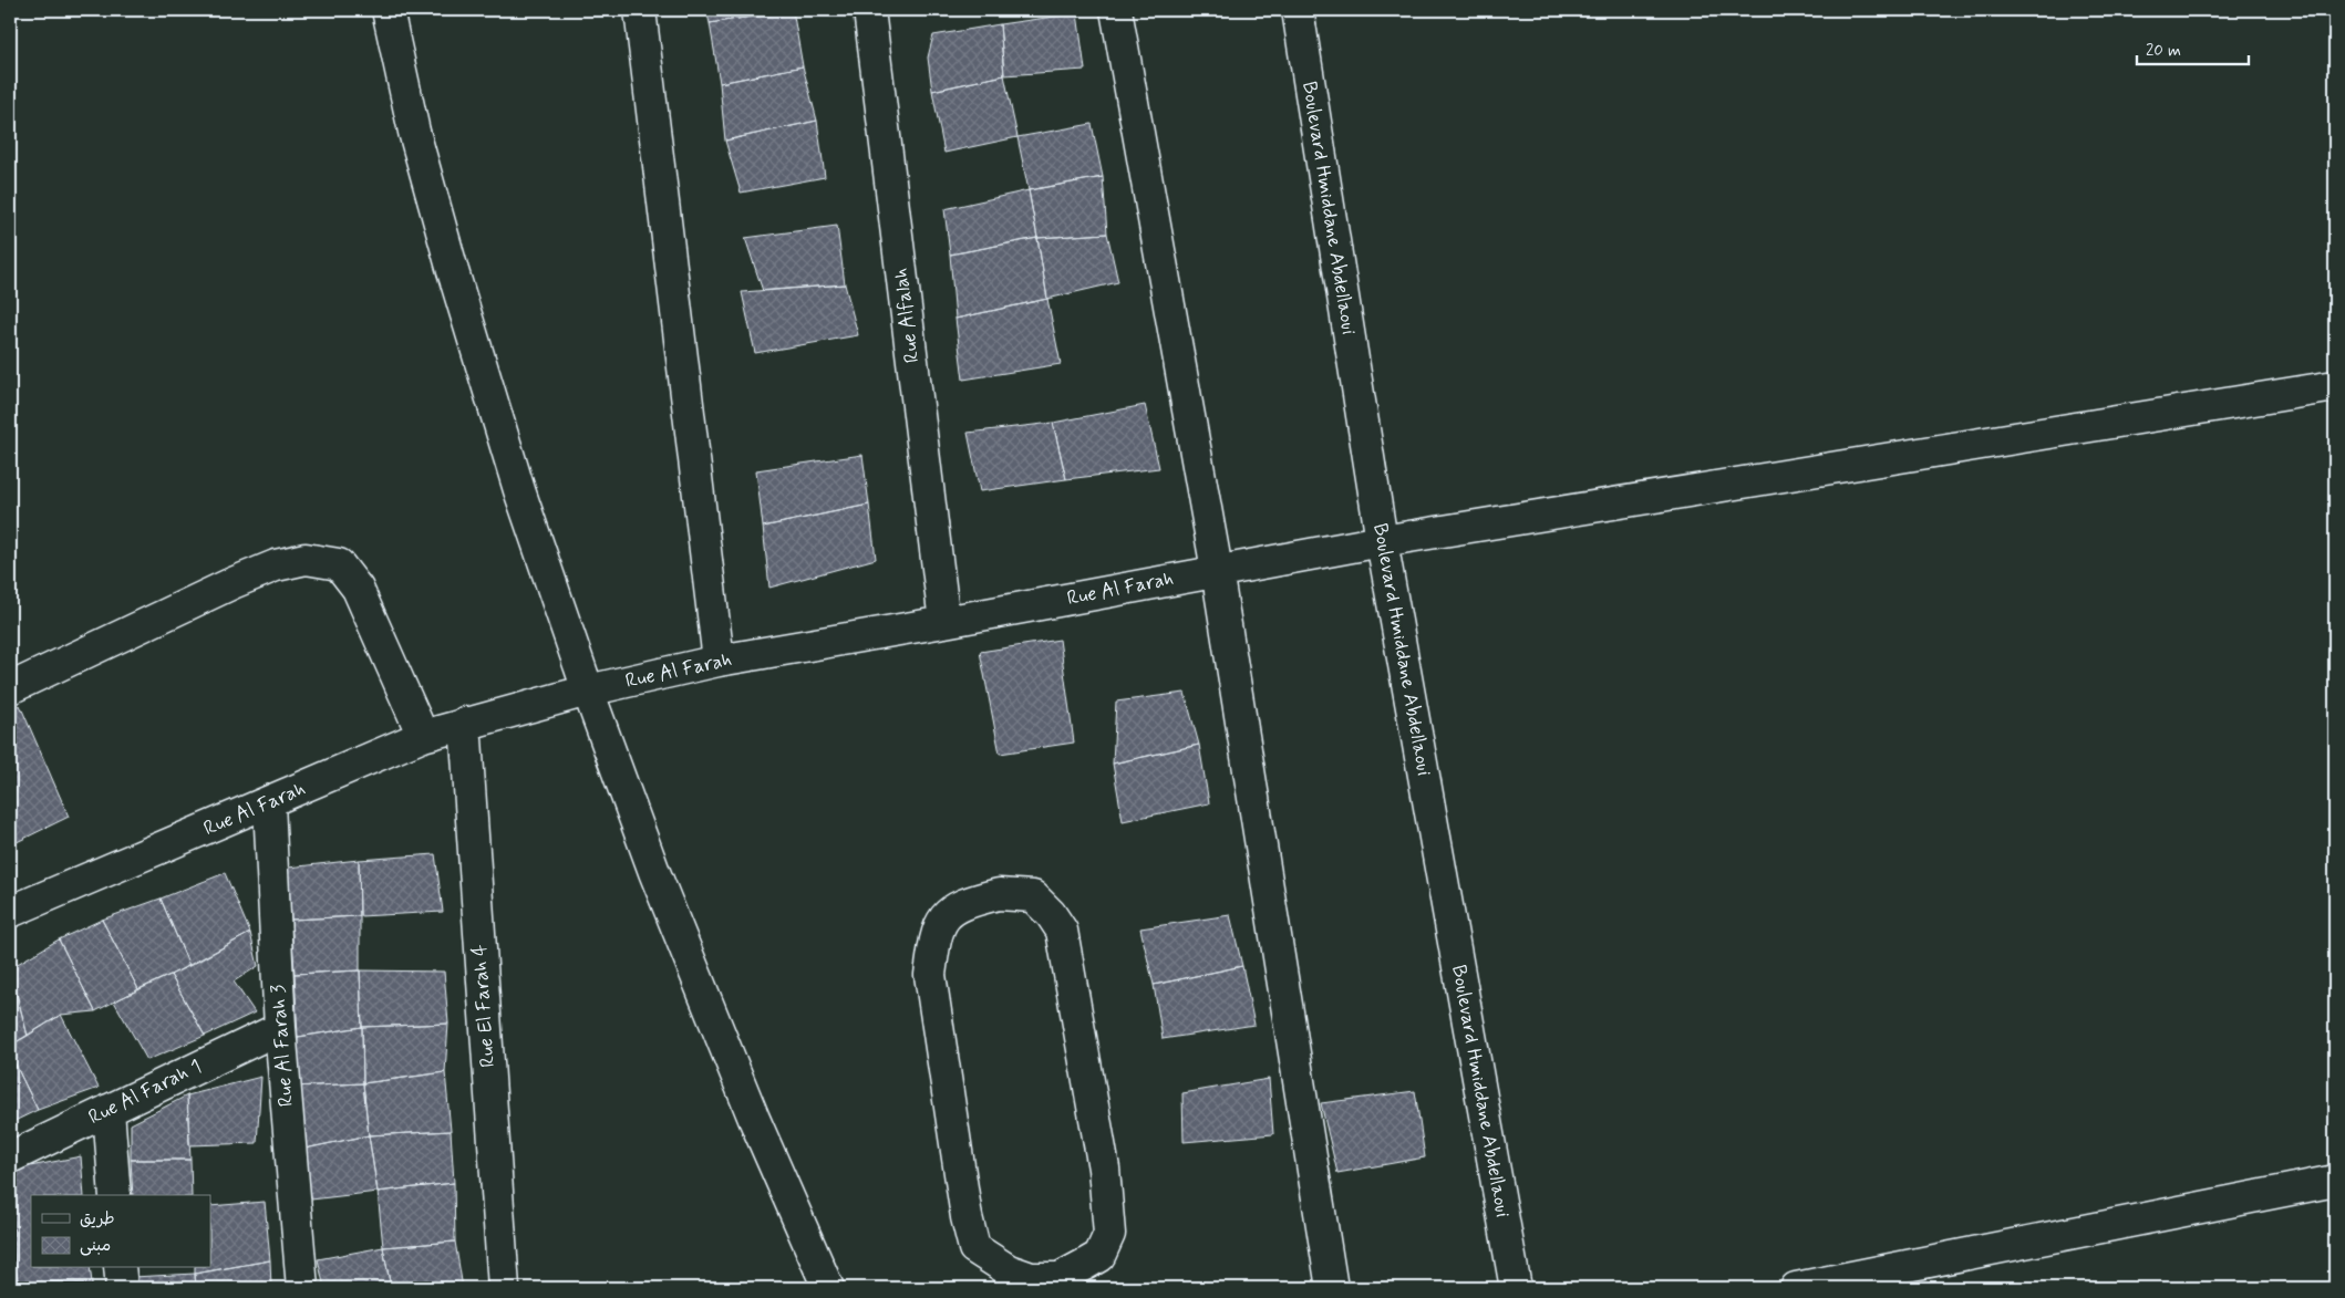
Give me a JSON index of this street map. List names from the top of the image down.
{
  "streets": {
    "street": [
      "Boulevard Hmiddane Abdellaoui",
      "Rue Alfalah",
      "Rue Al Farah",
      "Rue El Farah 4",
      "Rue Al Farah 3",
      "Rue Al Farah 1"
    ]
  },
  "crossings": [
    ["Boulevard Hmiddane Abdellaoui", "Rue Al Farah"],
    ["Rue Alfalah", "Rue Al Farah"],
    ["Rue Al Farah", "Rue El Farah 4"],
    ["Rue Al Farah", "Rue Al Farah 3"],
    ["Rue Al Farah 3", "Rue Al Farah 1"]
  ],
  "legend": ["طريق", "مبنى"],
  "scale_bar": "20 m"
}
